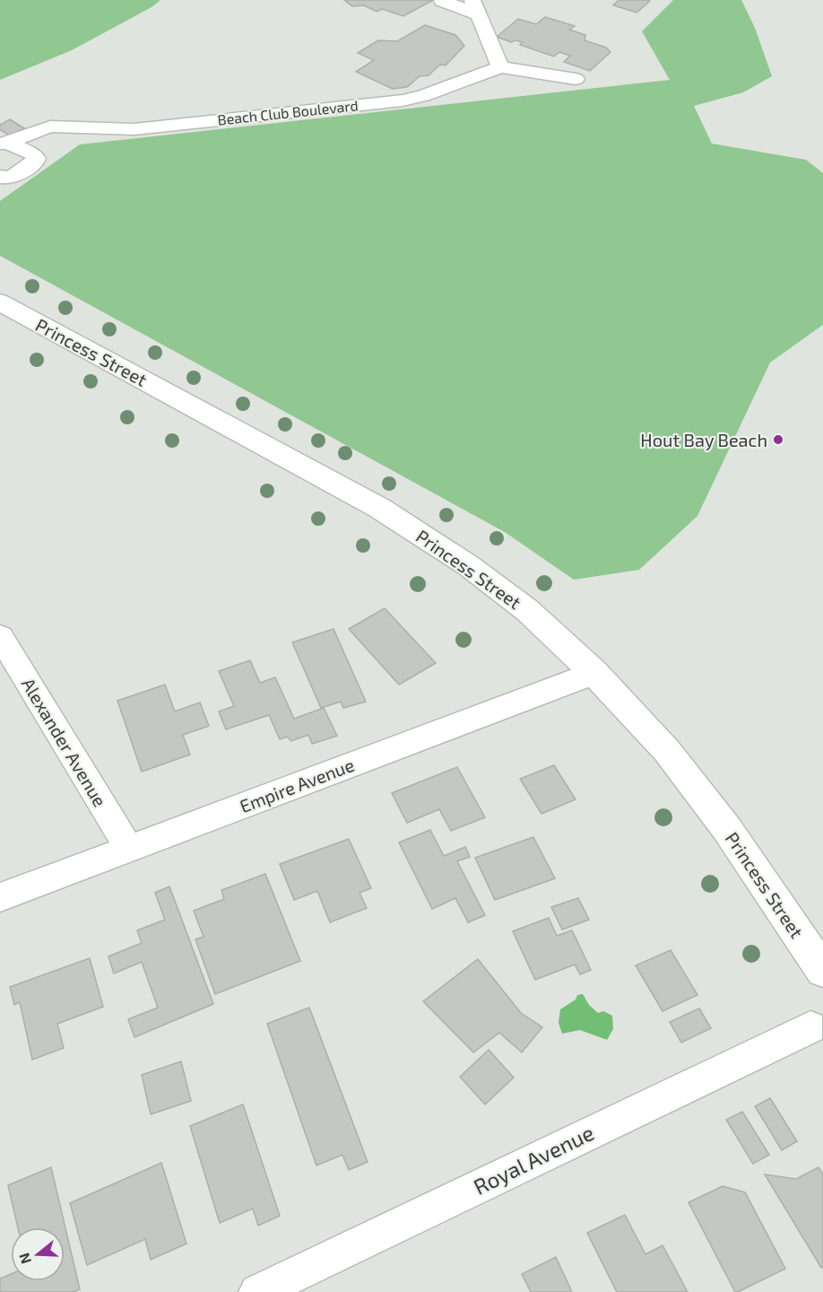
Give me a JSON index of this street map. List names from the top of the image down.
{
  "streets": {
    "street": [
      "Beach Club Boulevard",
      "Princess Street",
      "Alexander Avenue",
      "Empire Avenue",
      "Royal Avenue"
    ]
  },
  "crossings": [
    ["Princess Street", "Empire Avenue"],
    ["Alexander Avenue", "Empire Avenue"]
  ],
  "places": ["Hout Bay Beach"],
  "north": "left"
}
